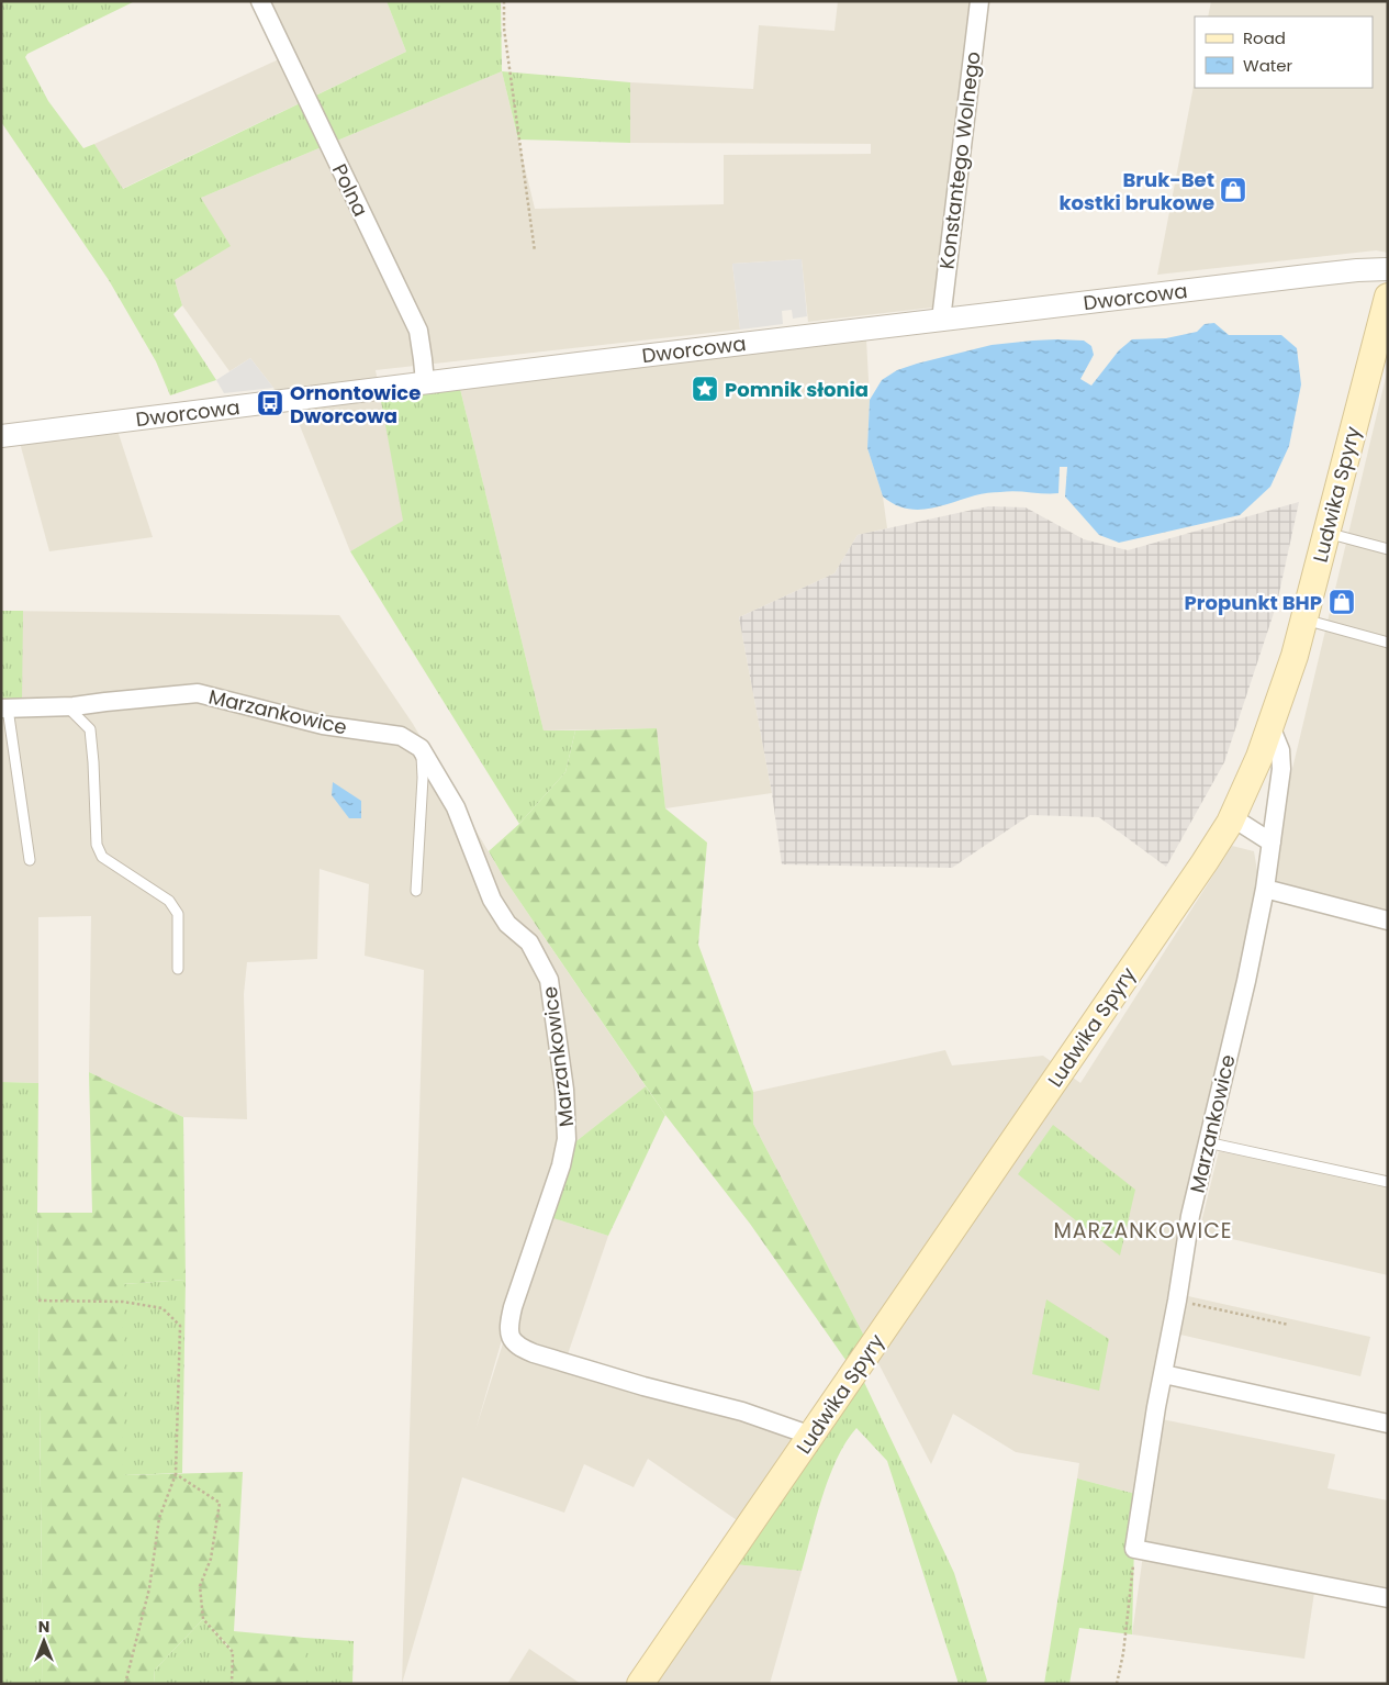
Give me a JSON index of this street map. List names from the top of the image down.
{
  "streets": {
    "main road": ["Ludwika Spyry"],
    "street": [
      "Konstantego Wolnego",
      "Polna",
      "Dworcowa",
      "Marzankowice"
    ]
  },
  "crossings": [
    ["Konstantego Wolnego", "Dworcowa"],
    ["Polna", "Dworcowa"],
    ["Ludwika Spyry", "Marzankowice"]
  ],
  "districts": ["MARZANKOWICE"],
  "places": {
    "shop": ["Bruk-Bet kostki brukowe", "Propunkt BHP"],
    "place": ["Pomnik słonia"],
    "bus stop": ["Ornontowice Dworcowa"]
  },
  "legend": ["Road", "Water"],
  "north": "top"
}
